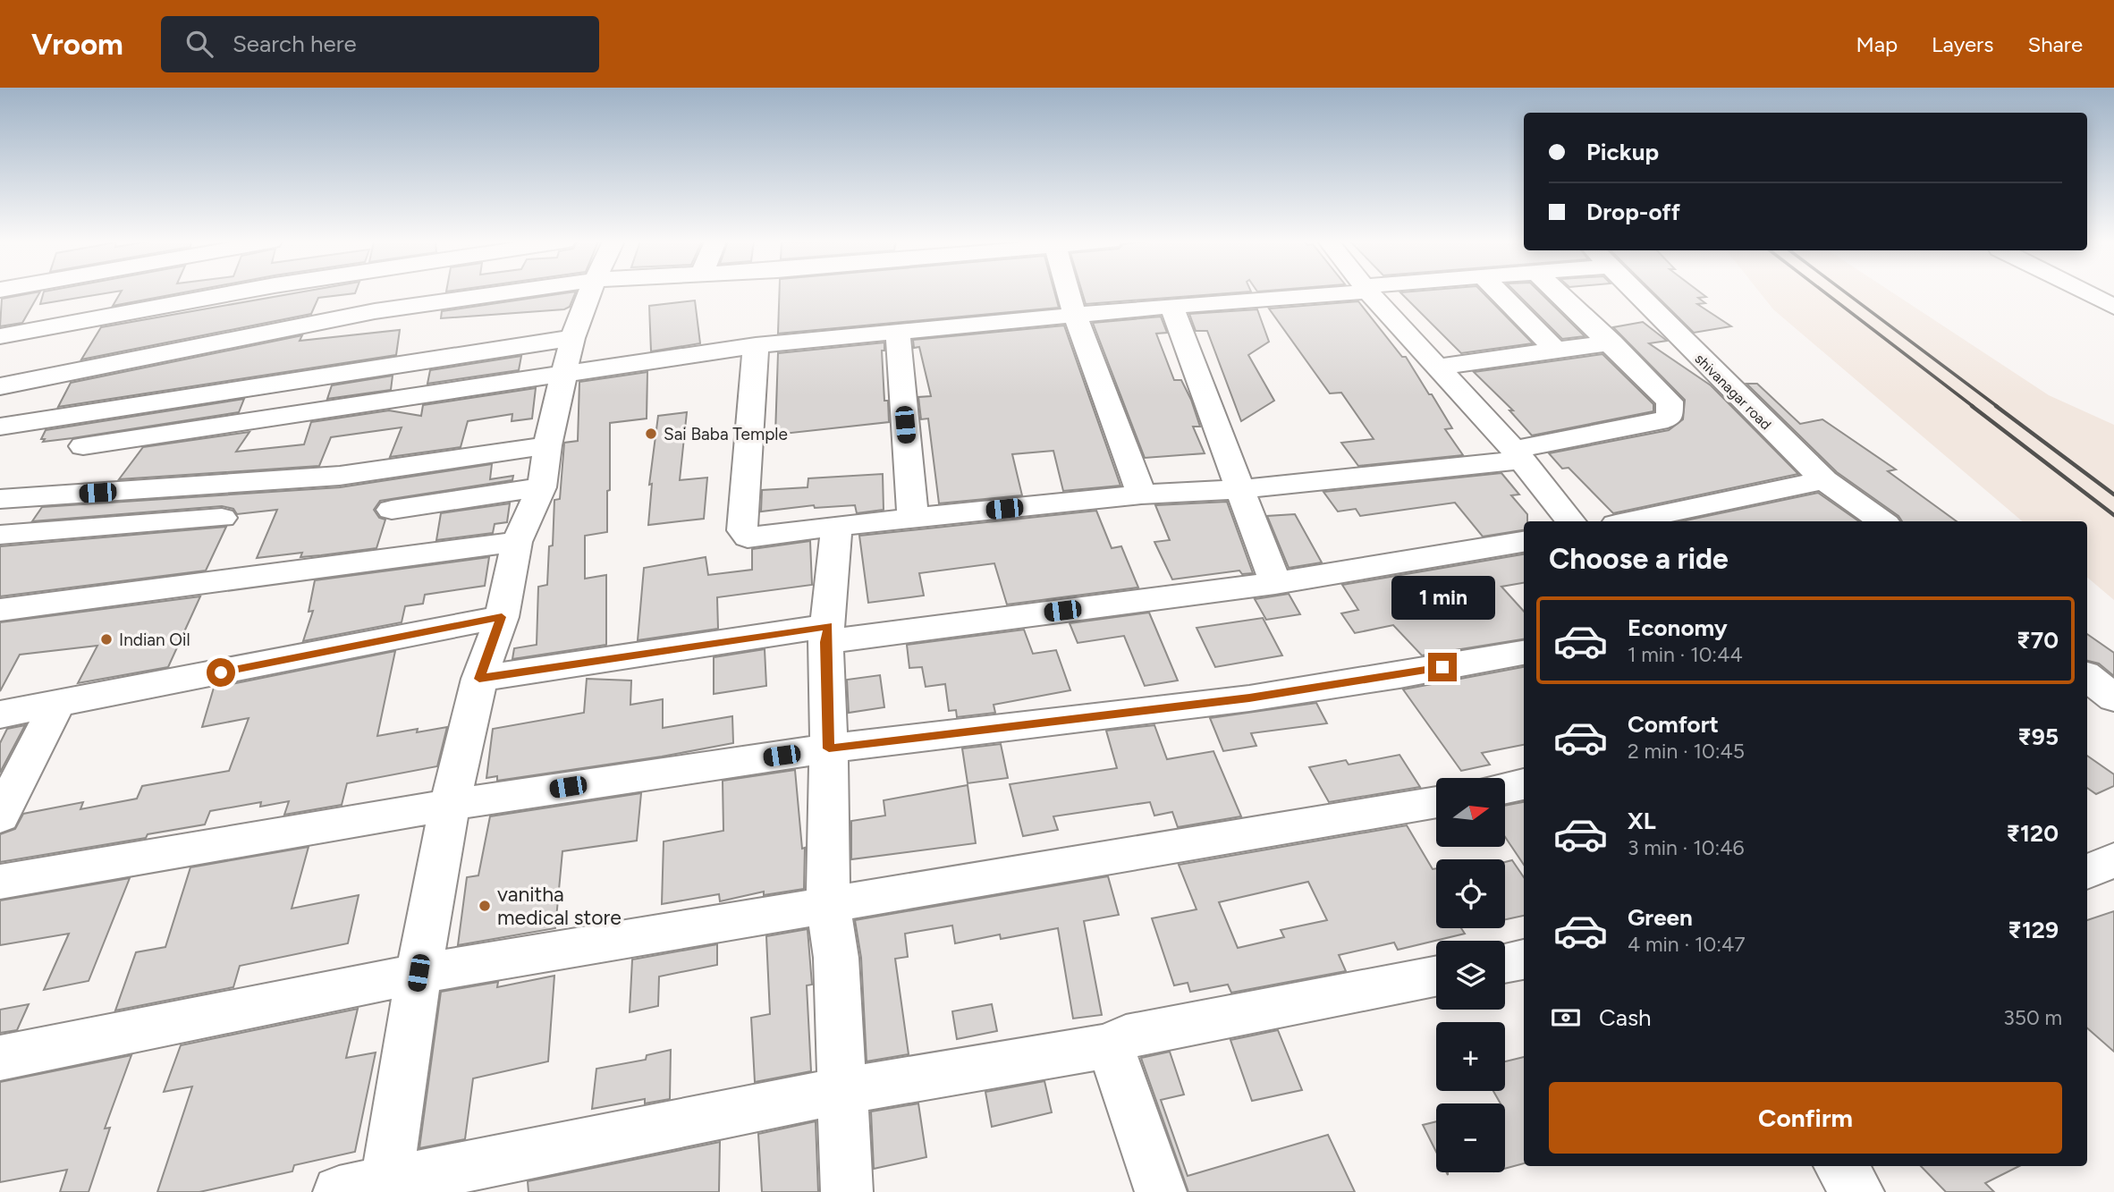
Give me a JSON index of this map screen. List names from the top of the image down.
{
  "streets": {
    "street": ["shivanagar road"]
  },
  "places": ["Sai Baba Temple", "Indian Oil", "vanitha medical store"],
  "north": "right",
  "page": {
    "header": "Vroom",
    "search": "Search here",
    "nav": ["Map", "Layers", "Share"],
    "banner": ["Pickup", "Drop-off"],
    "heading": "Choose a ride",
    "bubble": "1 min",
    "list": [
      {
        "name": "Economy",
        "note": "1 min · 10:44",
        "value": "₹70"
      },
      {
        "name": "Comfort",
        "note": "2 min · 10:45",
        "value": "₹95"
      },
      {
        "name": "XL",
        "note": "3 min · 10:46",
        "value": "₹120"
      },
      {
        "name": "Green",
        "note": "4 min · 10:47",
        "value": "₹129"
      }
    ],
    "map_buttons": ["+", "−"],
    "pay": ["Cash", "350 m"],
    "buttons": "Confirm"
  }
}
